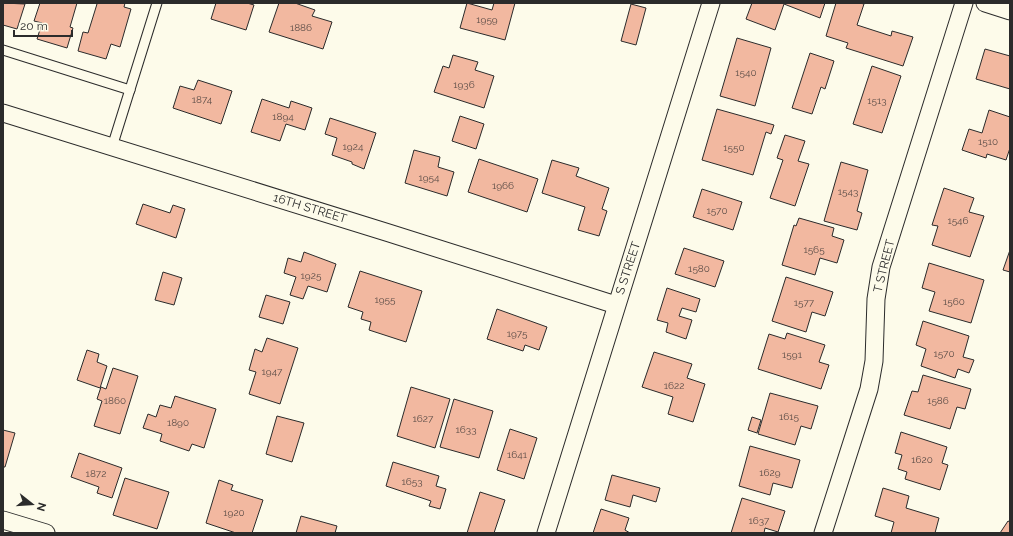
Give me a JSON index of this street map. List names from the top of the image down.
{
  "streets": {
    "street": ["16TH STREET", "T STREET", "S STREET"]
  },
  "crossings": [
    ["16TH STREET", "S STREET"]
  ],
  "house_numbers": [
    "1959",
    "1886",
    "1540",
    "1936",
    "1874",
    "1513",
    "1894",
    "1510",
    "1924",
    "1550",
    "1954",
    "1966",
    "1543",
    "1570",
    "1546",
    "1565",
    "1580",
    "1925",
    "1955",
    "1560",
    "1577",
    "1975",
    "1570",
    "1591",
    "1947",
    "1622",
    "1860",
    "1586",
    "1615",
    "1627",
    "1890",
    "1633",
    "1641",
    "1620",
    "1629",
    "1872",
    "1653",
    "1920",
    "1637"
  ],
  "scale_bar": "20 m",
  "north": "right"
}
